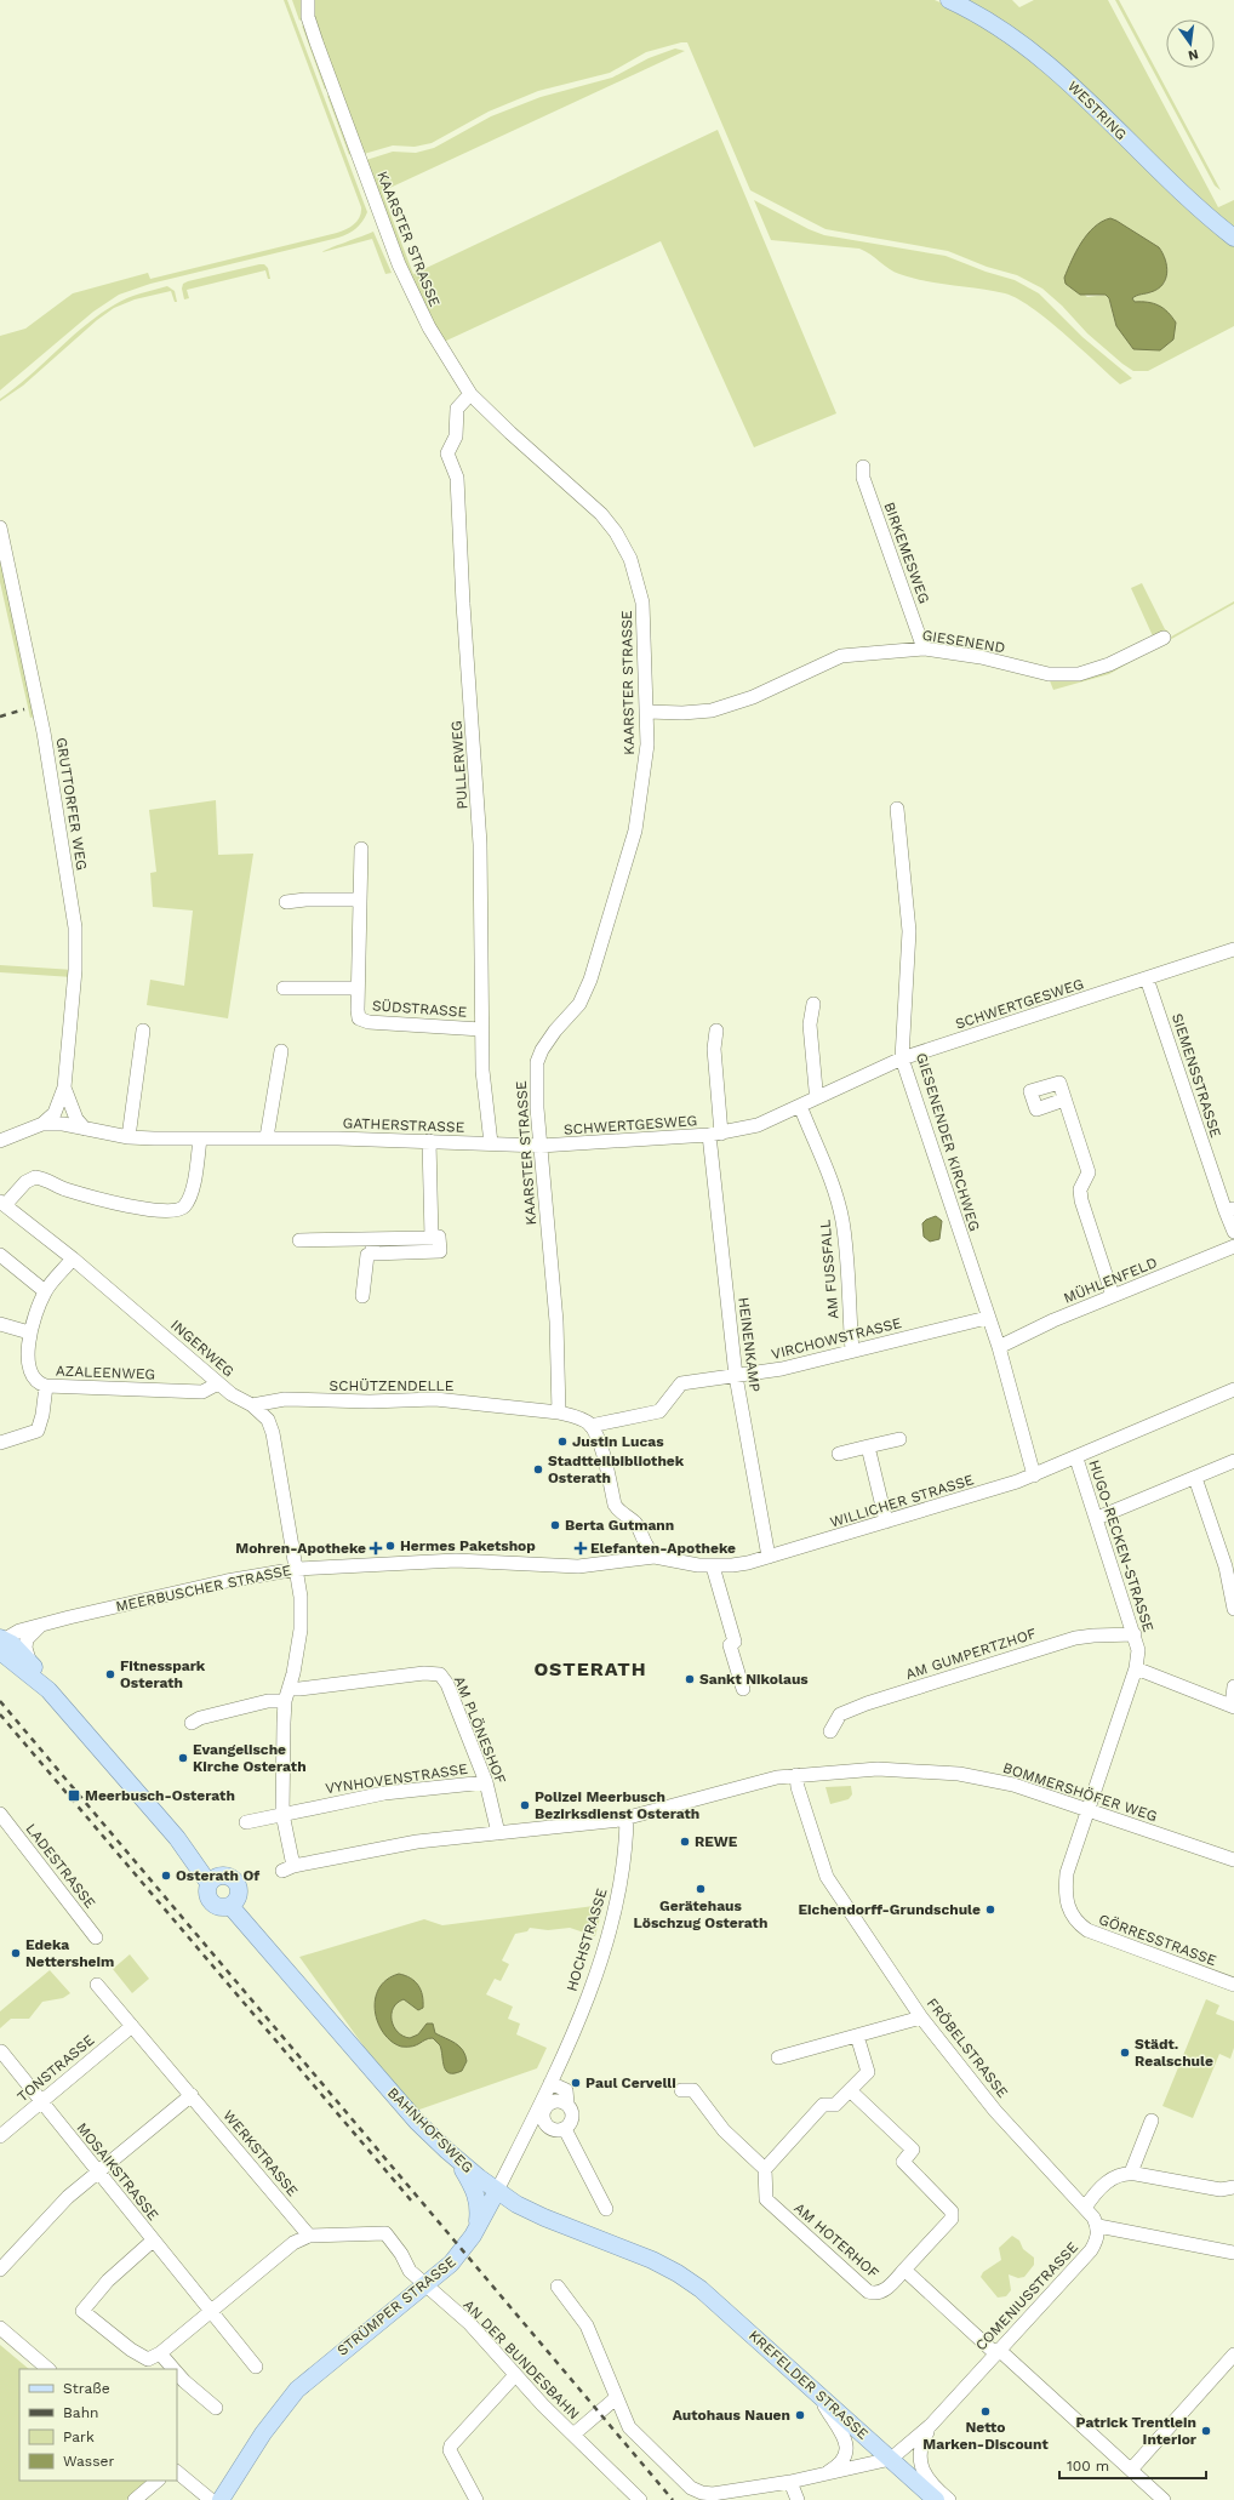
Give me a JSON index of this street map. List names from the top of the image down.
{
  "streets": {
    "main road": [
      "WESTRING",
      "BAHNHOFSWEG",
      "STRÜMPER STRASSE",
      "KREFELDER STRASSE"
    ],
    "street": [
      "KAARSTER STRASSE",
      "BIRKEMESWEG",
      "GIESENEND",
      "PULLERWEG",
      "GRUTTORFER WEG",
      "SCHWERTGESWEG",
      "SÜDSTRASSE",
      "SIEMENSSTRASSE",
      "GATHERSTRASSE",
      "GIESENENDER KIRCHWEG",
      "AM FUSSFALL",
      "MÜHLENFELD",
      "VIRCHOWSTRASSE",
      "HEINENKAMP",
      "INGERWEG",
      "AZALEENWEG",
      "SCHÜTZENDELLE",
      "WILLICHER STRASSE",
      "HUGO-RECKEN-STRASSE",
      "MEERBUSCHER STRASSE",
      "AM GUMPERTZHOF",
      "AM PLÖNESHOF",
      "VYNHOVENSTRASSE",
      "BOMMERSHÖFER WEG",
      "LADESTRASSE",
      "HOCHSTRASSE",
      "GÖRRESSTRASSE",
      "FRÖBELSTRASSE",
      "TONSTRASSE",
      "WERKSTRASSE",
      "MOSAIKSTRASSE",
      "AM HOTERHOF",
      "COMENIUSSTRASSE",
      "AN DER BUNDESBAHN"
    ]
  },
  "crossings": [
    ["KAARSTER STRASSE", "GIESENEND"],
    ["KAARSTER STRASSE", "PULLERWEG"],
    ["KAARSTER STRASSE", "SCHWERTGESWEG"],
    ["KAARSTER STRASSE", "GATHERSTRASSE"],
    ["KAARSTER STRASSE", "SCHÜTZENDELLE"],
    ["BIRKEMESWEG", "GIESENEND"],
    ["PULLERWEG", "SÜDSTRASSE"],
    ["PULLERWEG", "GATHERSTRASSE"],
    ["GRUTTORFER WEG", "GATHERSTRASSE"],
    ["SCHWERTGESWEG", "SIEMENSSTRASSE"],
    ["SCHWERTGESWEG", "GATHERSTRASSE"],
    ["SCHWERTGESWEG", "GIESENENDER KIRCHWEG"],
    ["SCHWERTGESWEG", "AM FUSSFALL"],
    ["SCHWERTGESWEG", "HEINENKAMP"],
    ["GIESENENDER KIRCHWEG", "MÜHLENFELD"],
    ["GIESENENDER KIRCHWEG", "VIRCHOWSTRASSE"],
    ["GIESENENDER KIRCHWEG", "WILLICHER STRASSE"],
    ["AM FUSSFALL", "VIRCHOWSTRASSE"],
    ["VIRCHOWSTRASSE", "HEINENKAMP"],
    ["VIRCHOWSTRASSE", "SCHÜTZENDELLE"],
    ["HEINENKAMP", "WILLICHER STRASSE"],
    ["INGERWEG", "AZALEENWEG"],
    ["INGERWEG", "SCHÜTZENDELLE"],
    ["INGERWEG", "MEERBUSCHER STRASSE"],
    ["INGERWEG", "AM PLÖNESHOF"],
    ["INGERWEG", "VYNHOVENSTRASSE"],
    ["INGERWEG", "BOMMERSHÖFER WEG"],
    ["WILLICHER STRASSE", "HUGO-RECKEN-STRASSE"],
    ["WILLICHER STRASSE", "MEERBUSCHER STRASSE"],
    ["HUGO-RECKEN-STRASSE", "AM GUMPERTZHOF"],
    ["HUGO-RECKEN-STRASSE", "BOMMERSHÖFER WEG"],
    ["HUGO-RECKEN-STRASSE", "GÖRRESSTRASSE"],
    ["AM PLÖNESHOF", "VYNHOVENSTRASSE"],
    ["AM PLÖNESHOF", "BOMMERSHÖFER WEG"],
    ["BOMMERSHÖFER WEG", "HOCHSTRASSE"],
    ["BOMMERSHÖFER WEG", "GÖRRESSTRASSE"],
    ["BOMMERSHÖFER WEG", "FRÖBELSTRASSE"],
    ["HOCHSTRASSE", "STRÜMPER STRASSE"],
    ["FRÖBELSTRASSE", "COMENIUSSTRASSE"],
    ["TONSTRASSE", "WERKSTRASSE"],
    ["TONSTRASSE", "MOSAIKSTRASSE"],
    ["BAHNHOFSWEG", "STRÜMPER STRASSE"],
    ["BAHNHOFSWEG", "KREFELDER STRASSE"],
    ["COMENIUSSTRASSE", "KREFELDER STRASSE"],
    ["STRÜMPER STRASSE", "AN DER BUNDESBAHN"]
  ],
  "districts": ["OSTERATH"],
  "places": {
    "other": [
      "Justin Lucas",
      "Stadtteilbibliothek Osterath",
      "Berta Gutmann",
      "Hermes Paketshop",
      "Fitnesspark Osterath",
      "Sankt Nikolaus",
      "Evangelische Kirche Osterath",
      "Polizei Meerbusch Bezirksdienst Osterath",
      "REWE",
      "Osterath Of",
      "Gerätehaus Löschzug Osterath",
      "Eichendorff-Grundschule",
      "Edeka Nettersheim",
      "Städt. Realschule",
      "Paul Cervelli",
      "Netto Marken-Discount",
      "Autohaus Nauen",
      "Patrick Trentlein Interior"
    ],
    "health": ["Mohren-Apotheke", "Elefanten-Apotheke"],
    "transit": ["Meerbusch-Osterath"]
  },
  "legend": [
    "Straße",
    "Bahn",
    "Park",
    "Wasser"
  ],
  "scale_bar": "100 m",
  "north": "bottom"
}
